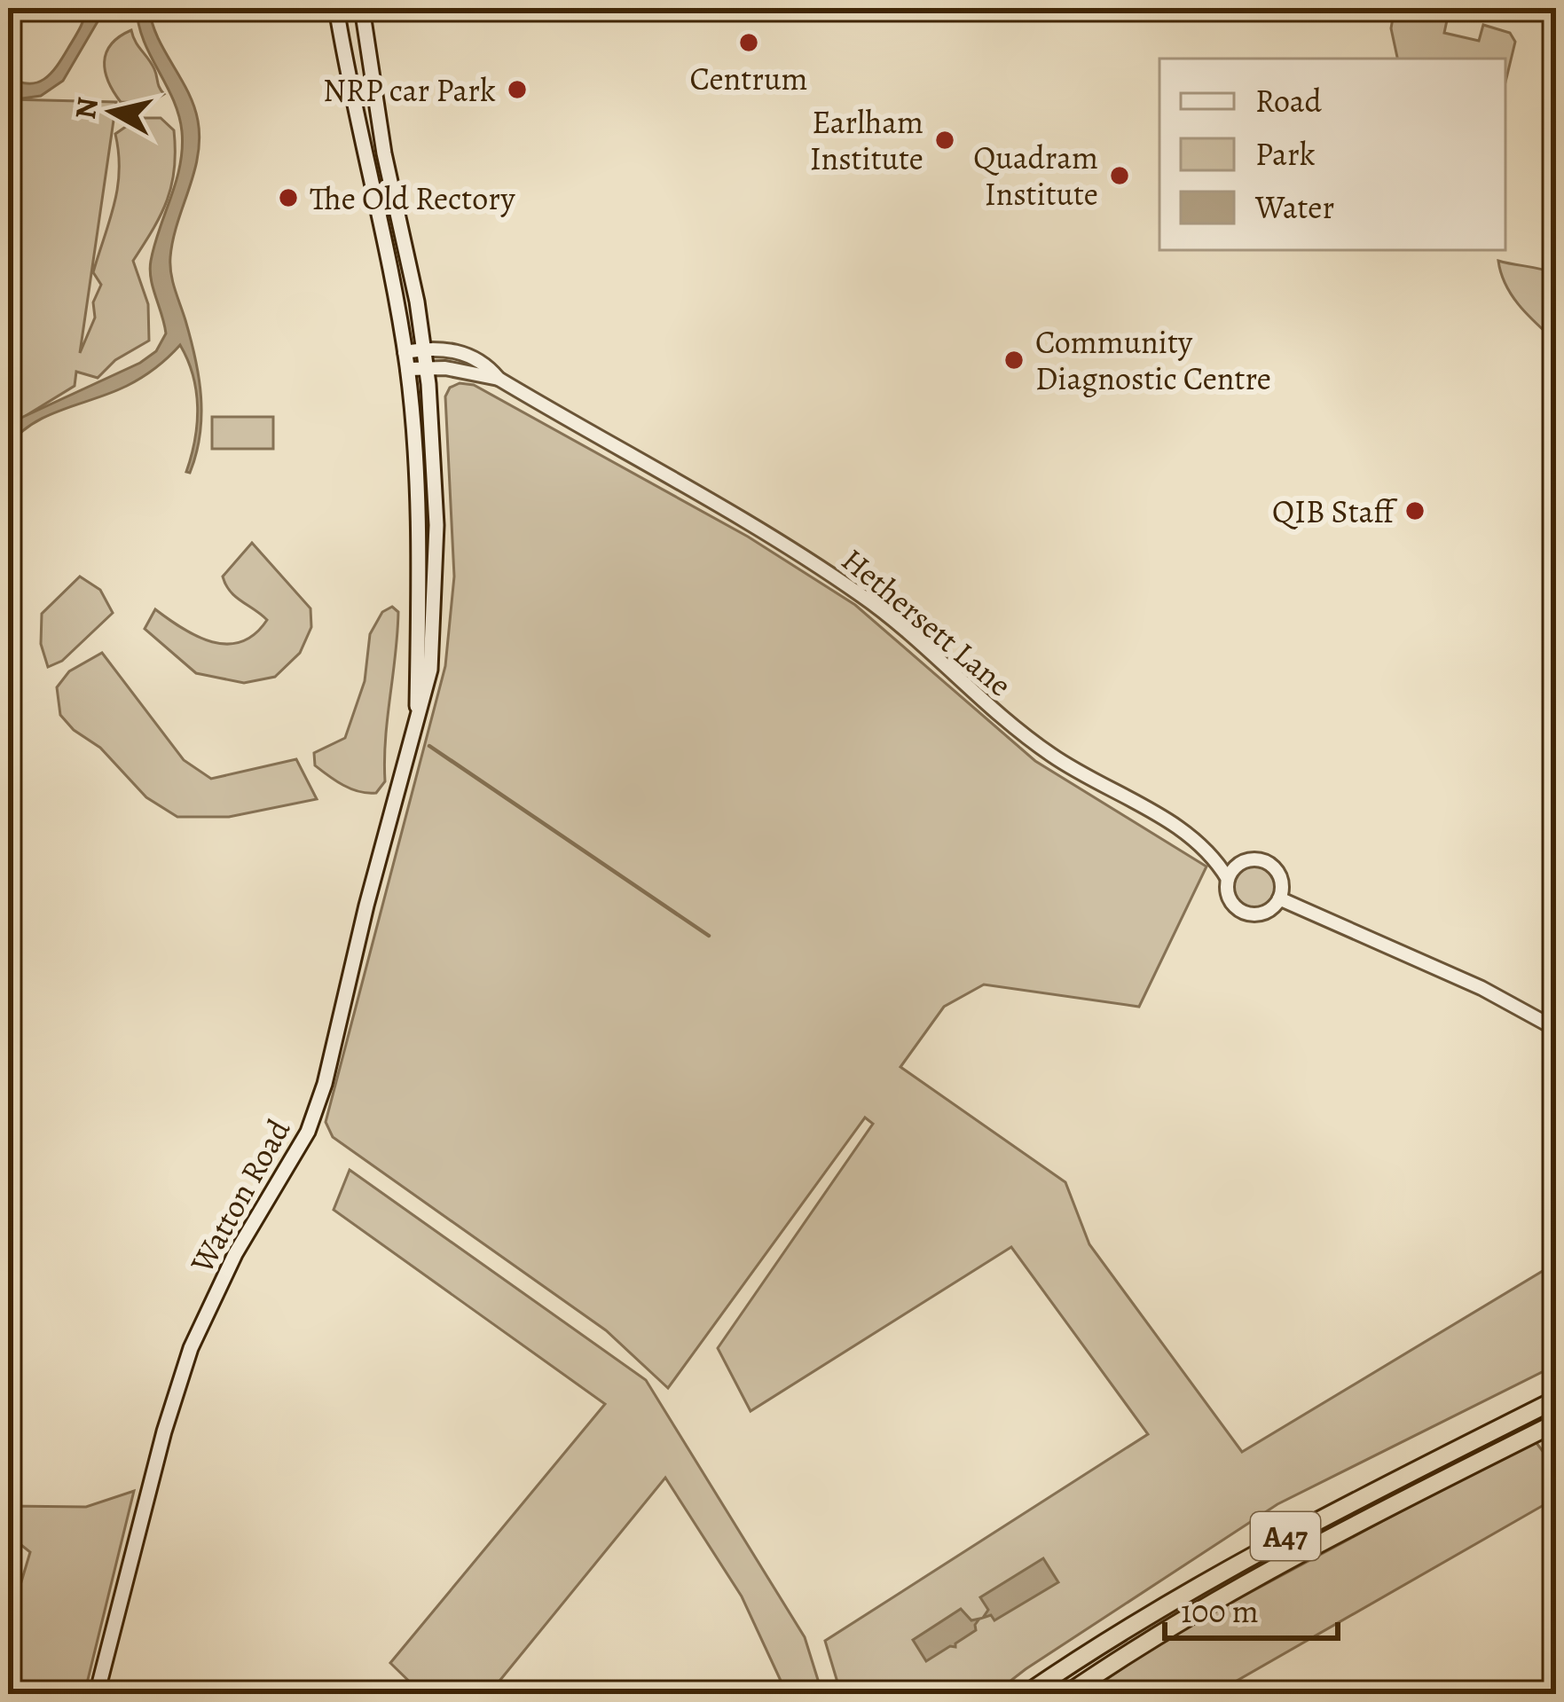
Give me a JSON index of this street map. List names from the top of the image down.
{
  "streets": {
    "highway": ["A47"],
    "main road": ["Watton Road"],
    "street": ["Hethersett Lane"]
  },
  "crossings": [
    ["Hethersett Lane", "Watton Road"]
  ],
  "places": [
    "Centrum",
    "NRP car Park",
    "Earlham Institute",
    "Quadram Institute",
    "The Old Rectory",
    "Community Diagnostic Centre",
    "QIB Staff"
  ],
  "legend": ["Road", "Park", "Water"],
  "scale_bar": "100 m",
  "north": "left"
}
